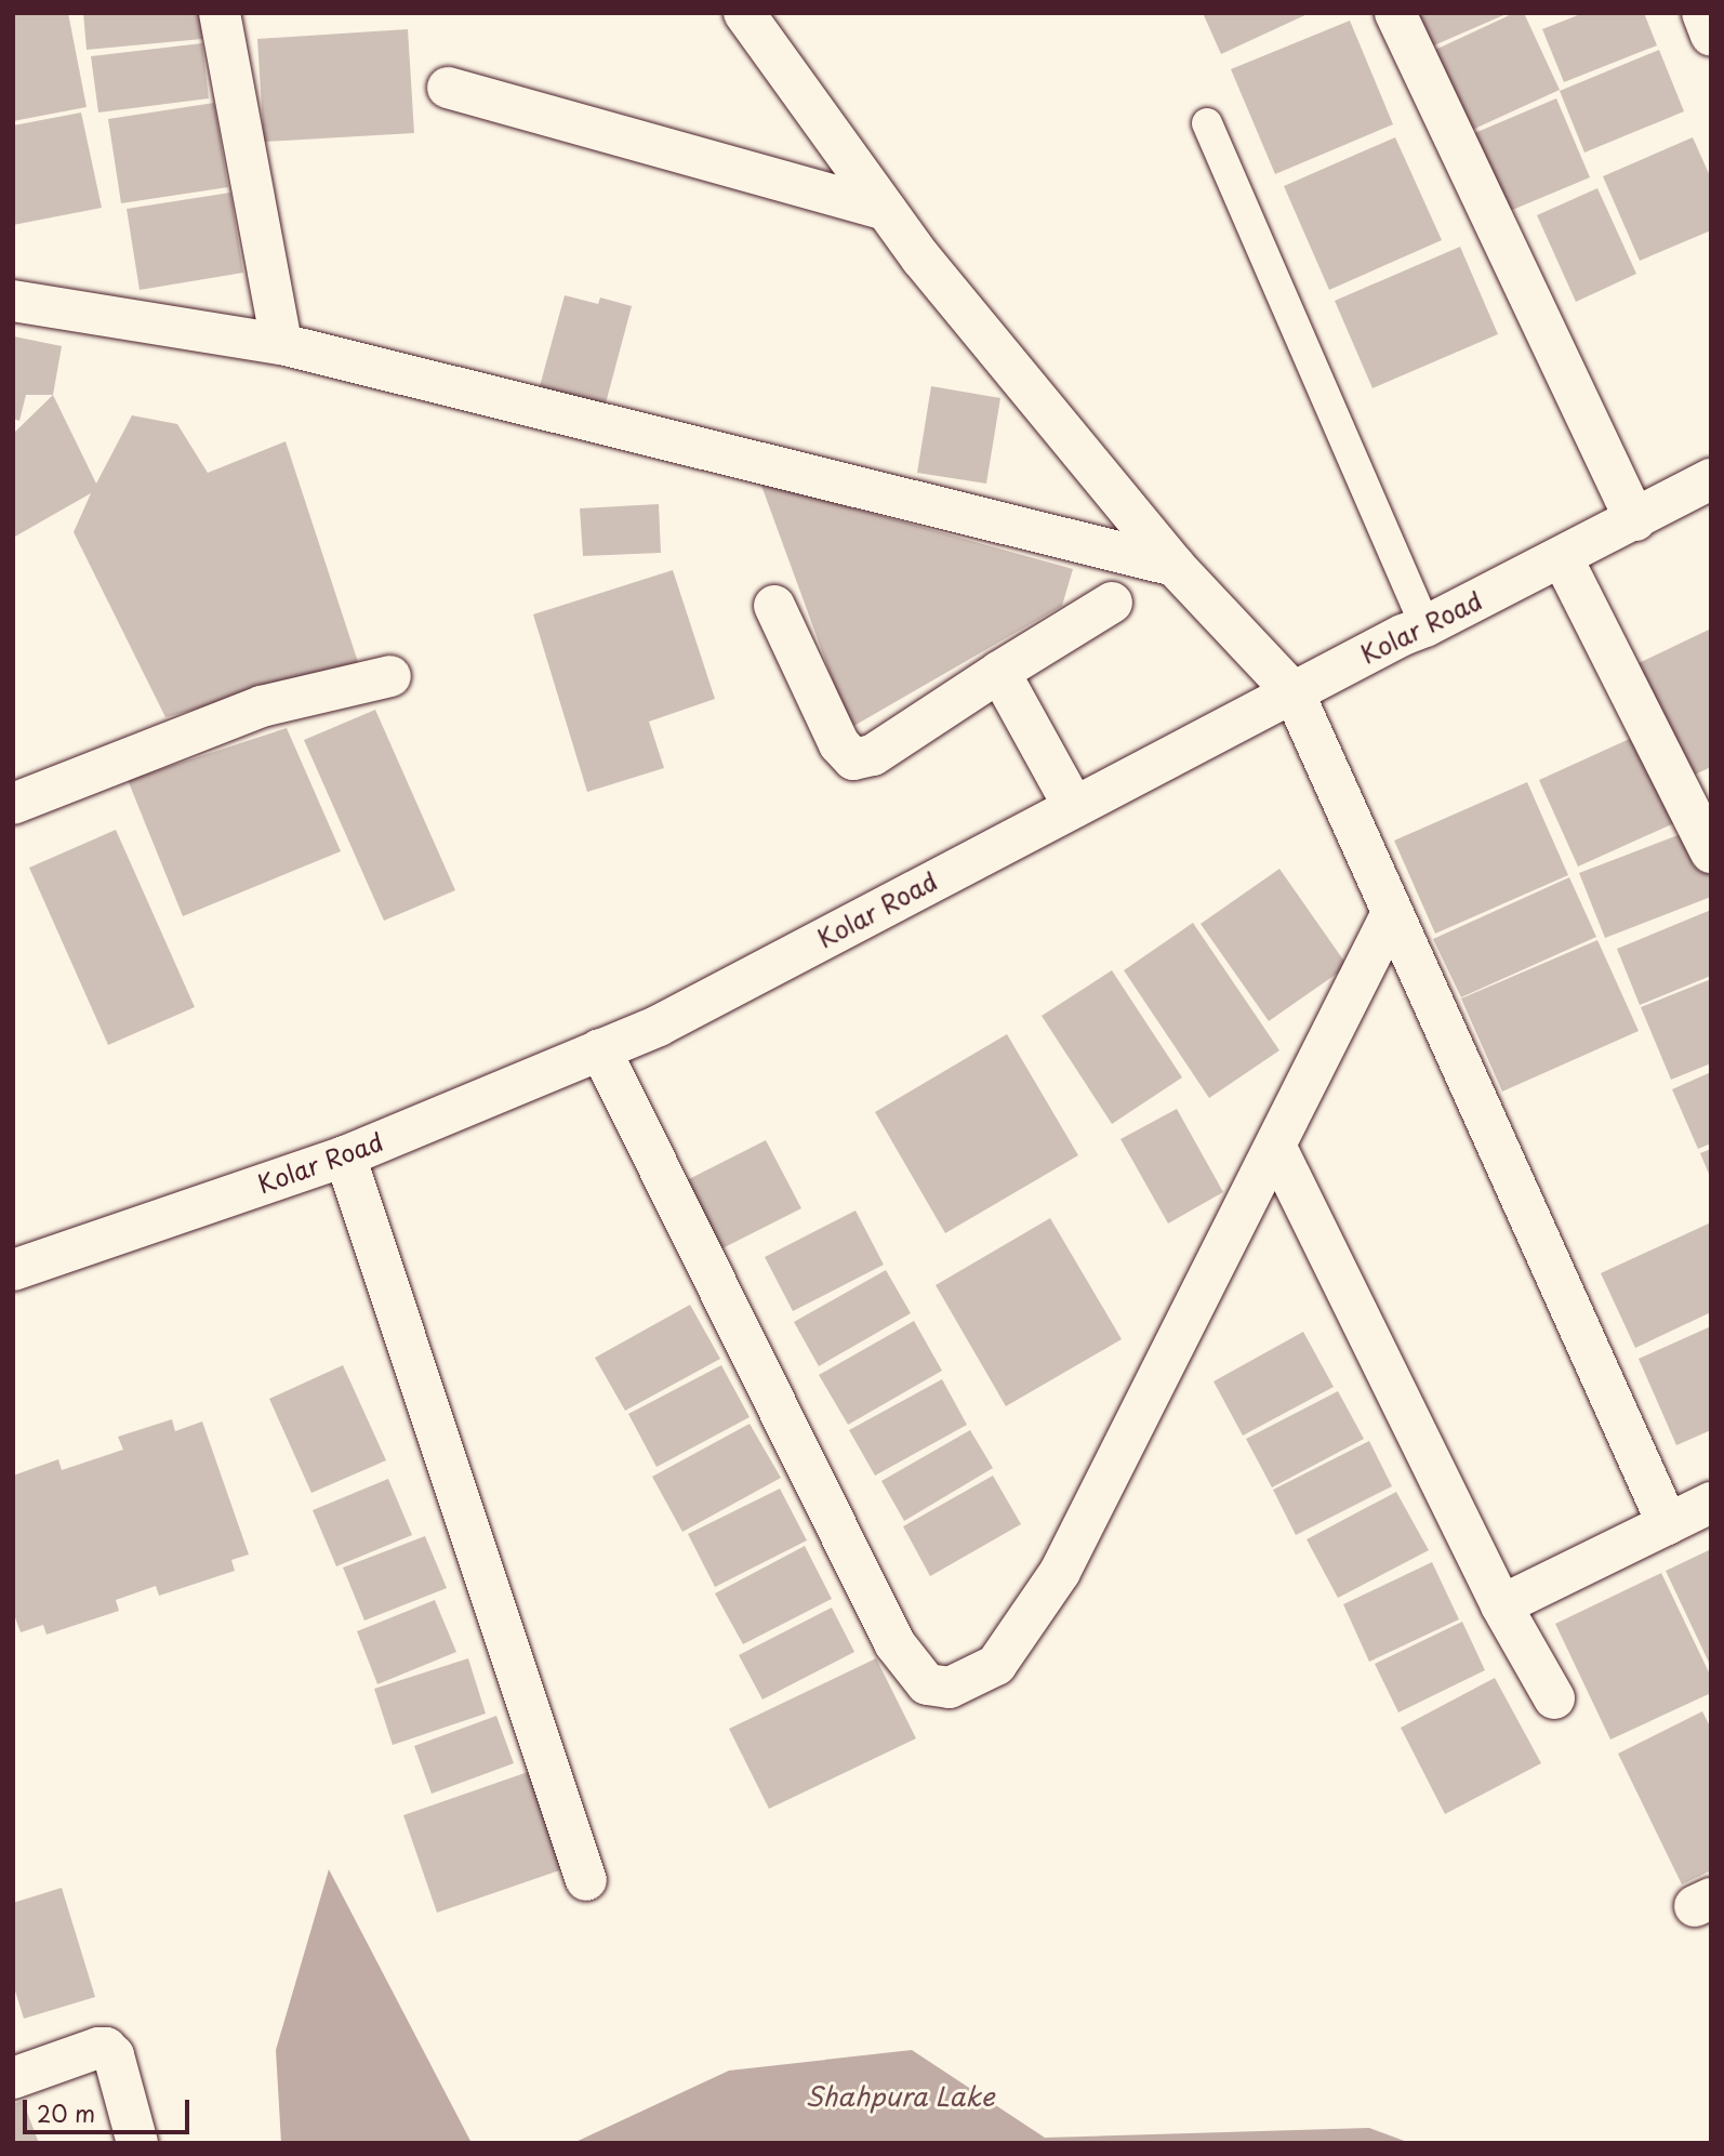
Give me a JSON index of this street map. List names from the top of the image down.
{
  "streets": {
    "street": ["Kolar Road"]
  },
  "water": ["Shahpura Lake"],
  "scale_bar": "20 m"
}
